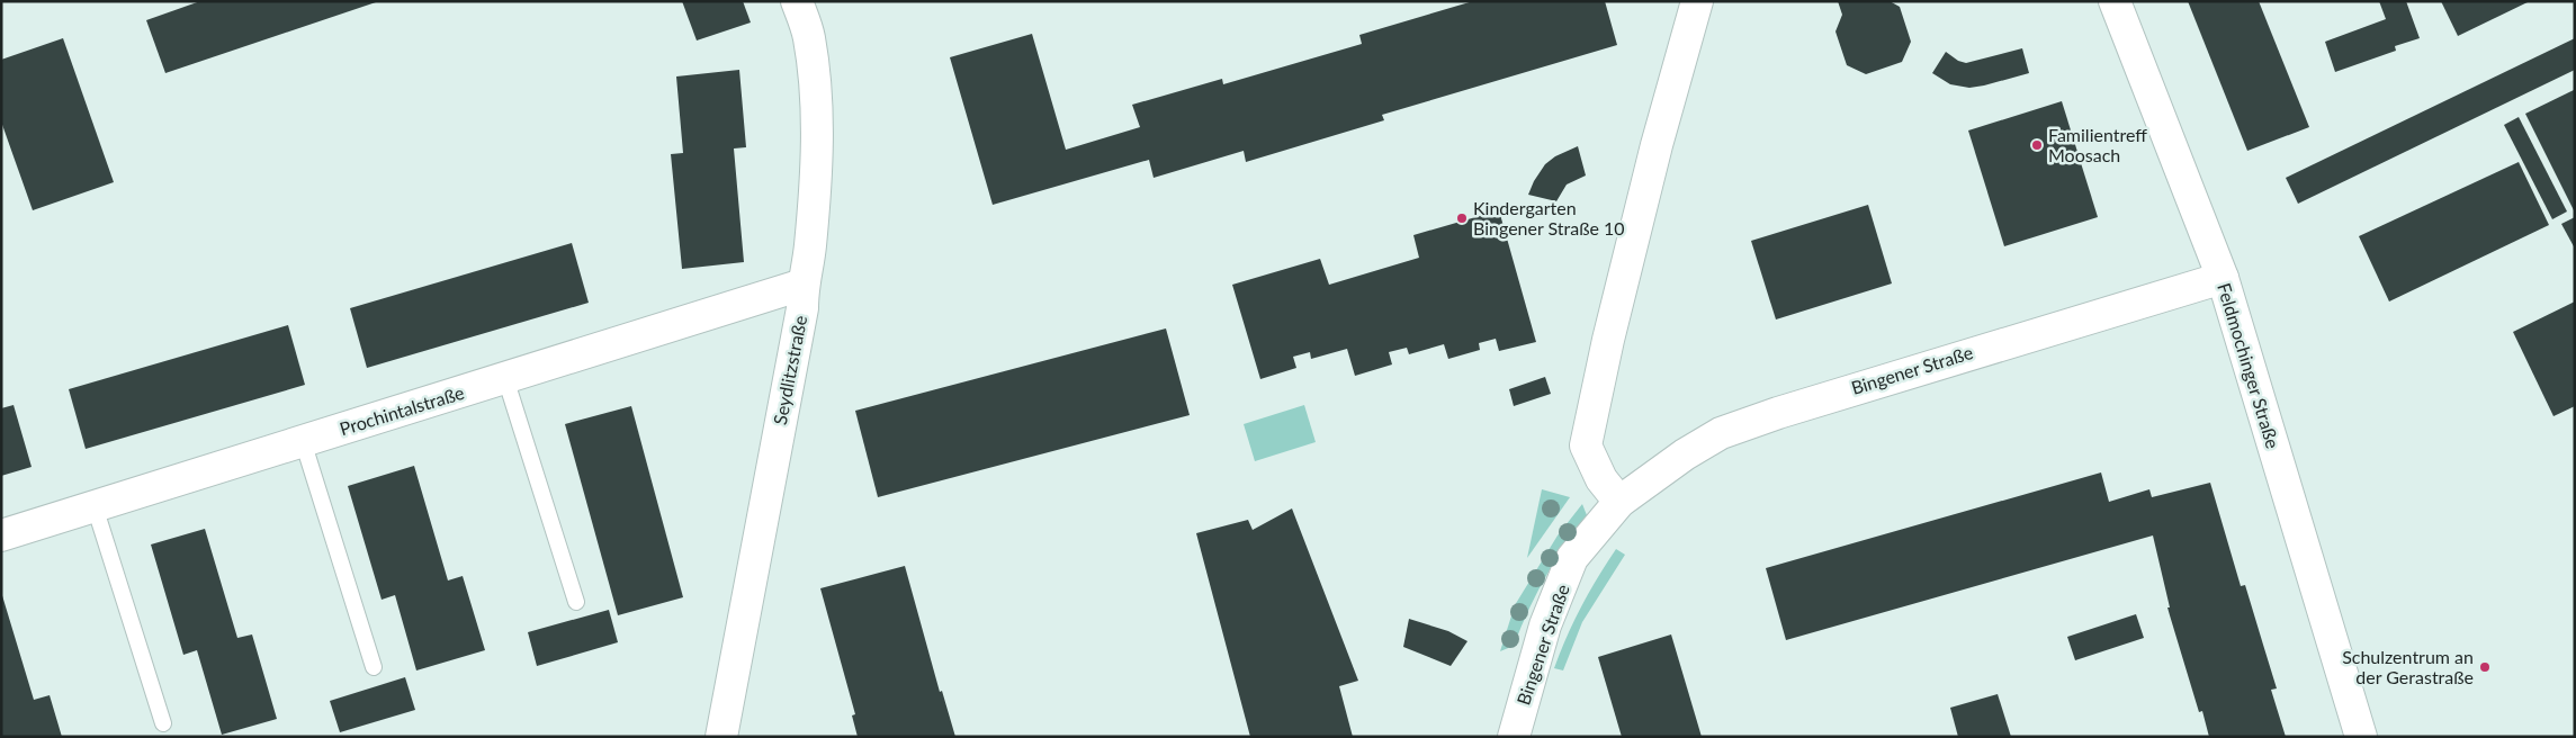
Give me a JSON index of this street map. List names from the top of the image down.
{
  "streets": {
    "street": [
      "Feldmochinger Straße",
      "Seydlitzstraße",
      "Bingener Straße",
      "Prochintalstraße"
    ]
  },
  "crossings": [
    ["Feldmochinger Straße", "Bingener Straße"],
    ["Seydlitzstraße", "Prochintalstraße"]
  ],
  "places": ["Familientreff Moosach", "Kindergarten Bingener Straße 10", "Schulzentrum an der Gerastraße"]
}
